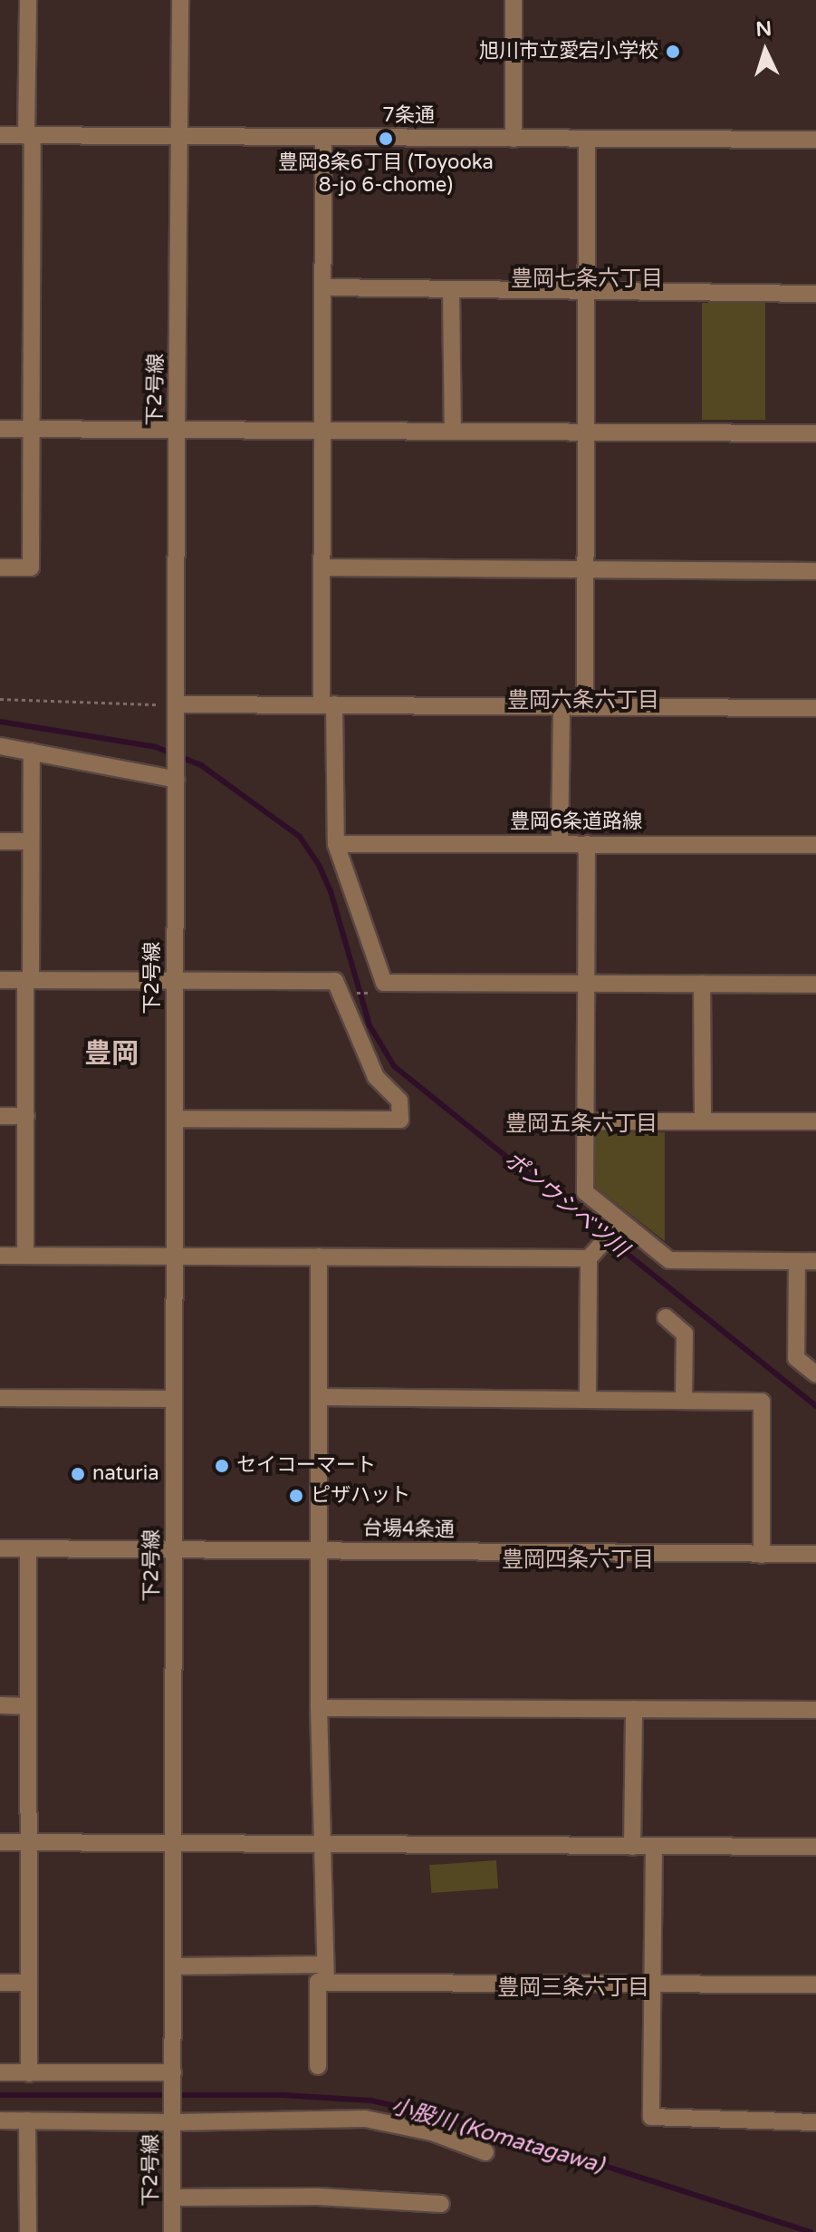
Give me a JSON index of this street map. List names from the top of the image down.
{
  "streets": {
    "street": [
      "7条通",
      "下2号線",
      "豊岡6条道路線",
      "台場4条通"
    ]
  },
  "crossings": [
    ["7条通", "下2号線"],
    ["下2号線", "台場4条通"]
  ],
  "districts": [
    "豊岡七条六丁目",
    "豊岡六条六丁目",
    "豊岡",
    "豊岡五条六丁目",
    "豊岡四条六丁目",
    "豊岡三条六丁目"
  ],
  "water": ["ポンウシベツ川", "小股川 (Komatagawa)"],
  "places": [
    "旭川市立愛宕小学校",
    "豊岡8条6丁目 (Toyooka 8-jo 6-chome)",
    "セイコーマート",
    "naturia",
    "ピザハット"
  ],
  "north": "top"
}
